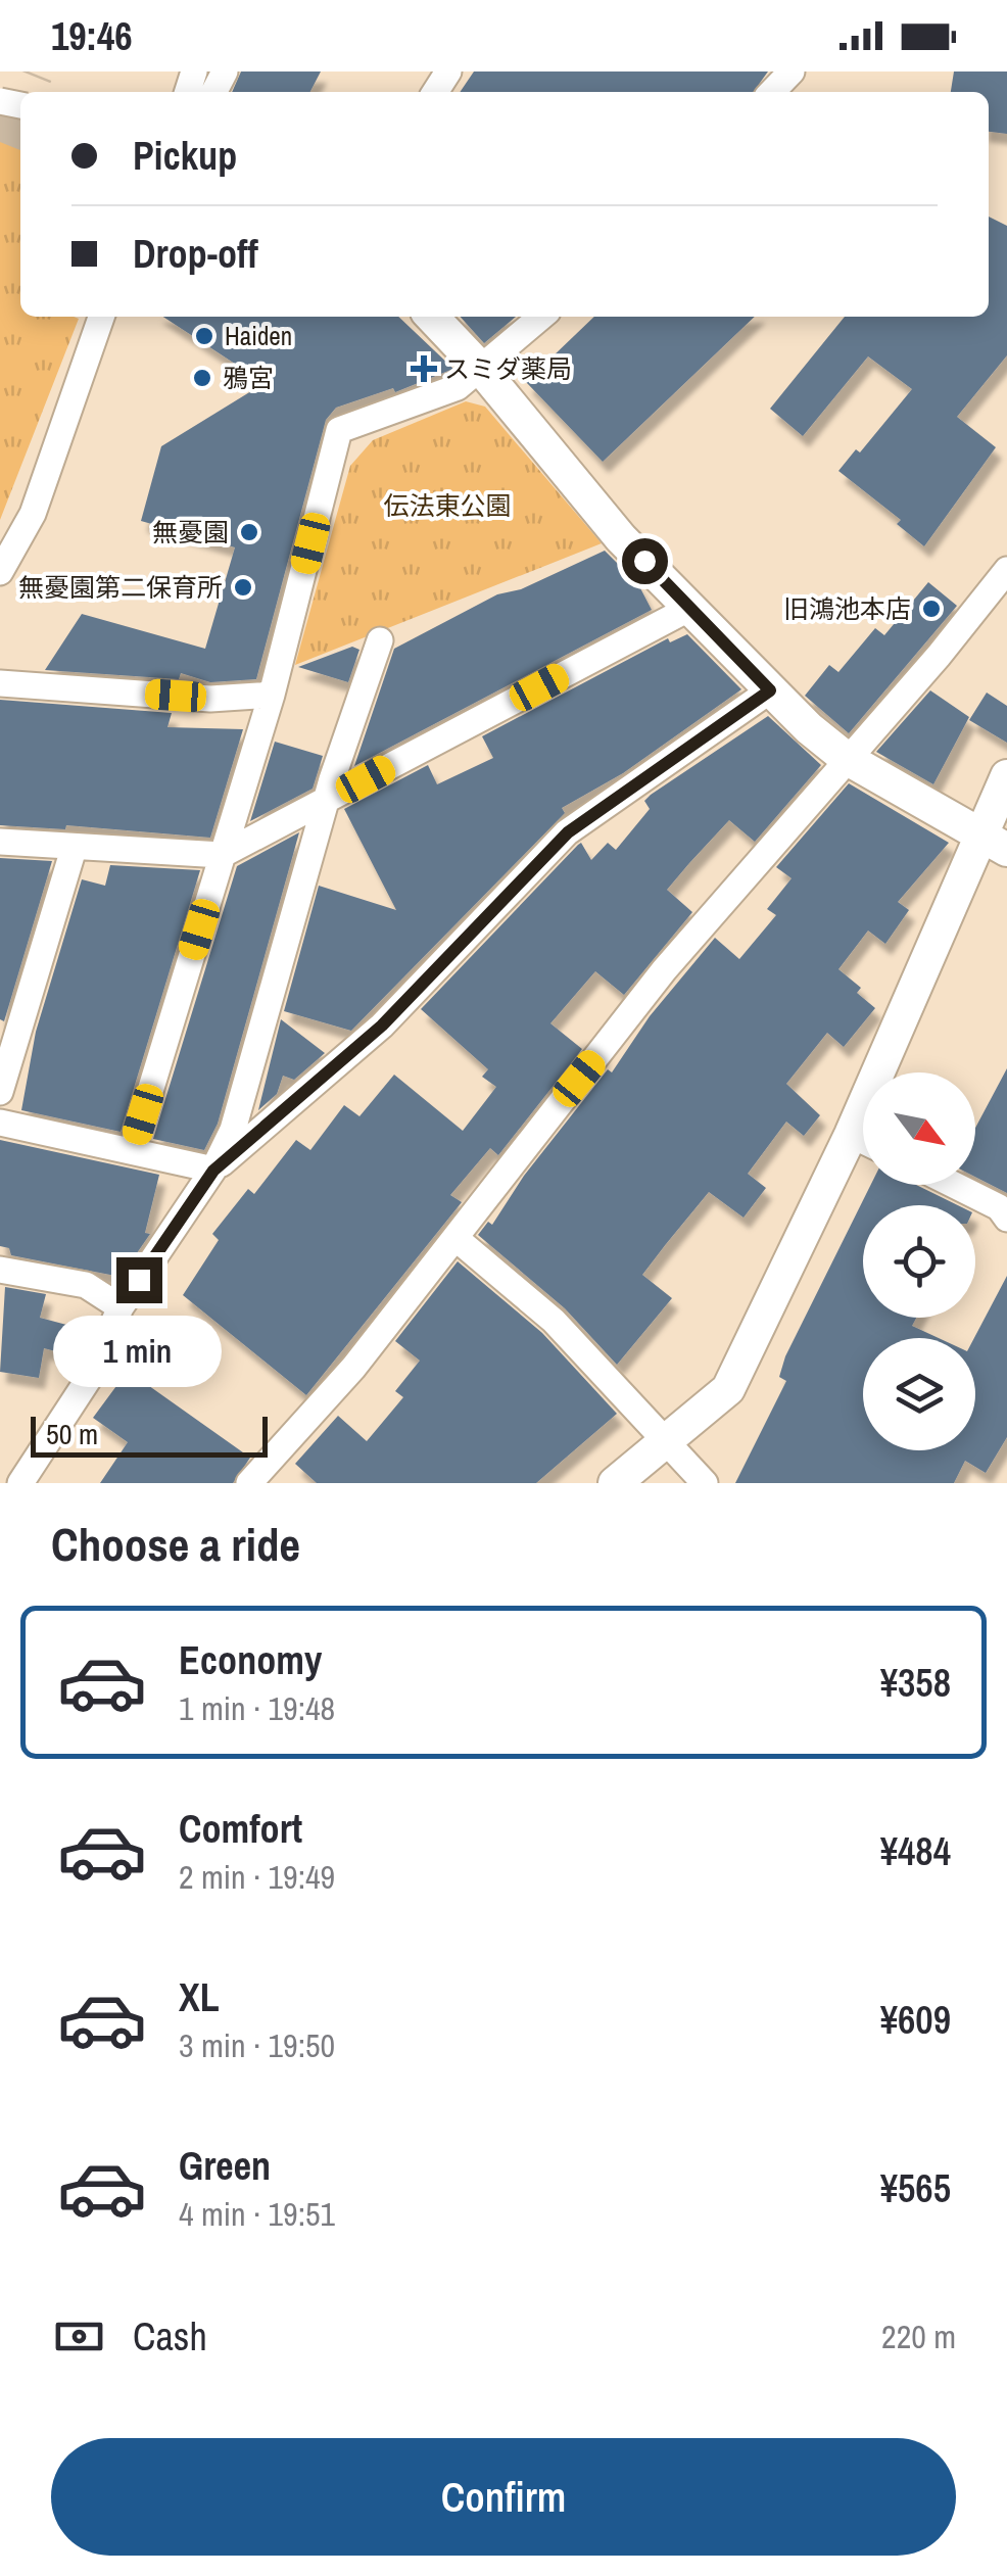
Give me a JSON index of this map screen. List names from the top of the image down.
{
  "parks": ["伝法東公園"],
  "places": {
    "other": [
      "Haiden",
      "鴉宮",
      "無憂園",
      "無憂園第二保育所",
      "旧鴻池本店"
    ],
    "health": ["スミダ薬局"]
  },
  "scale_bar": "50 m",
  "north": "bottom right",
  "page": {
    "status": "19:46",
    "banner": ["Pickup", "Drop-off"],
    "bubble": "1 min",
    "scale": "50 m",
    "heading": "Choose a ride",
    "list": [
      {
        "name": "Economy",
        "note": "1 min · 19:48",
        "value": "¥358"
      },
      {
        "name": "Comfort",
        "note": "2 min · 19:49",
        "value": "¥484"
      },
      {
        "name": "XL",
        "note": "3 min · 19:50",
        "value": "¥609"
      },
      {
        "name": "Green",
        "note": "4 min · 19:51",
        "value": "¥565"
      }
    ],
    "pay": ["Cash", "220 m"],
    "buttons": "Confirm"
  }
}
